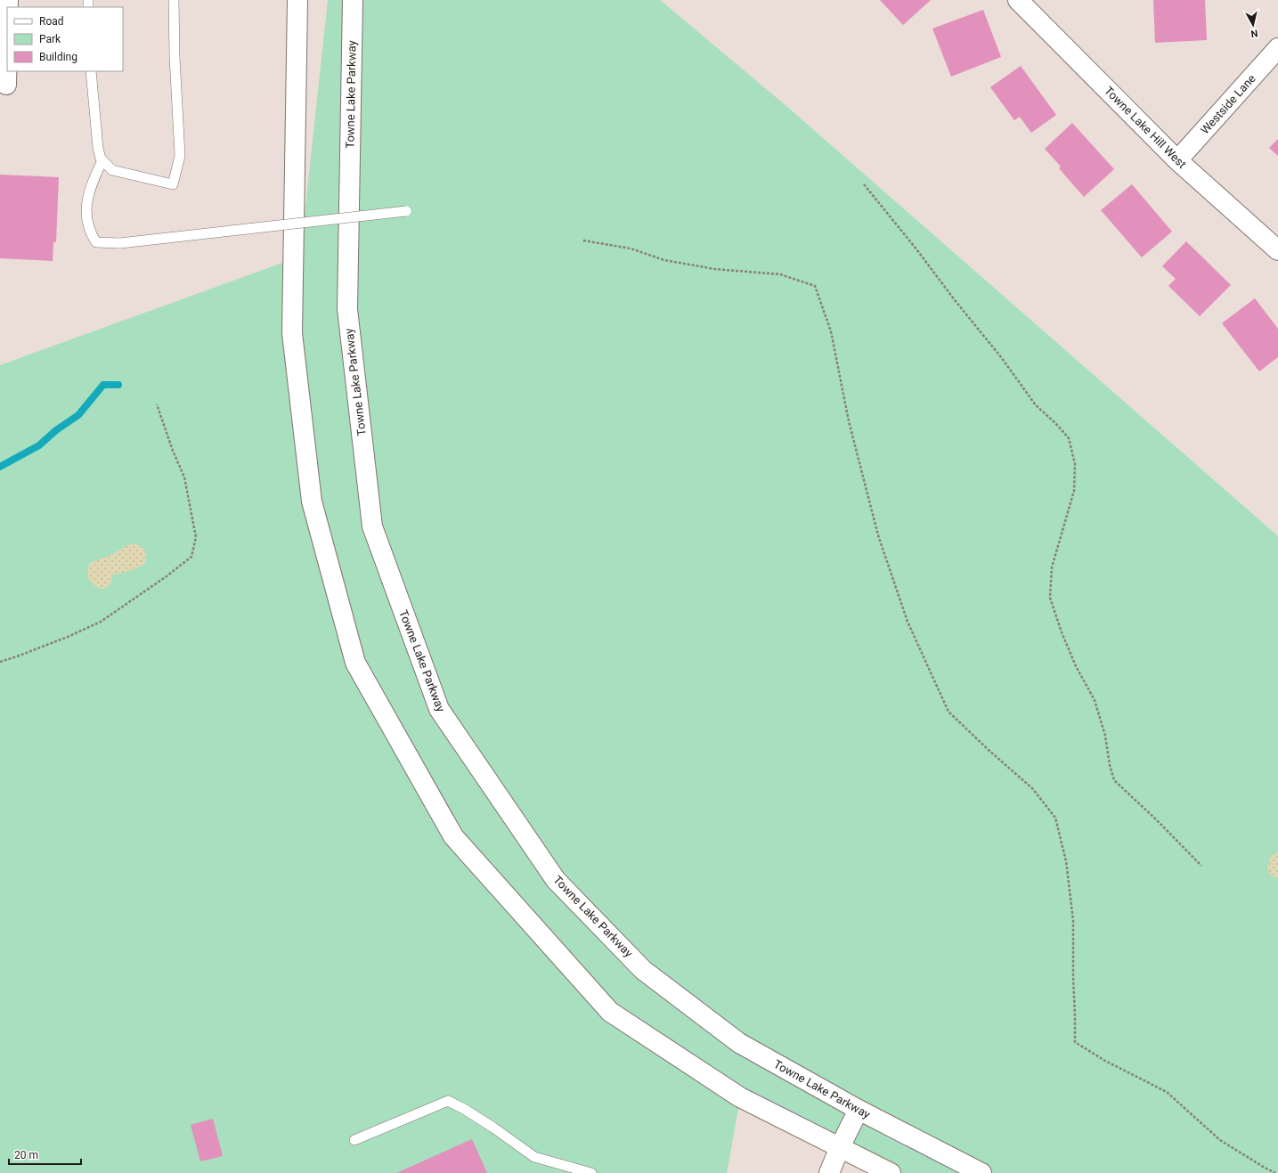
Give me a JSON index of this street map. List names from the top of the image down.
{
  "streets": {
    "main road": ["Towne Lake Parkway", "Westside Lane", "Towne Lake Hill West"]
  },
  "crossings": [
    ["Westside Lane", "Towne Lake Hill West"]
  ],
  "legend": ["Road", "Park", "Building"],
  "scale_bar": "20 m",
  "north": "bottom"
}
